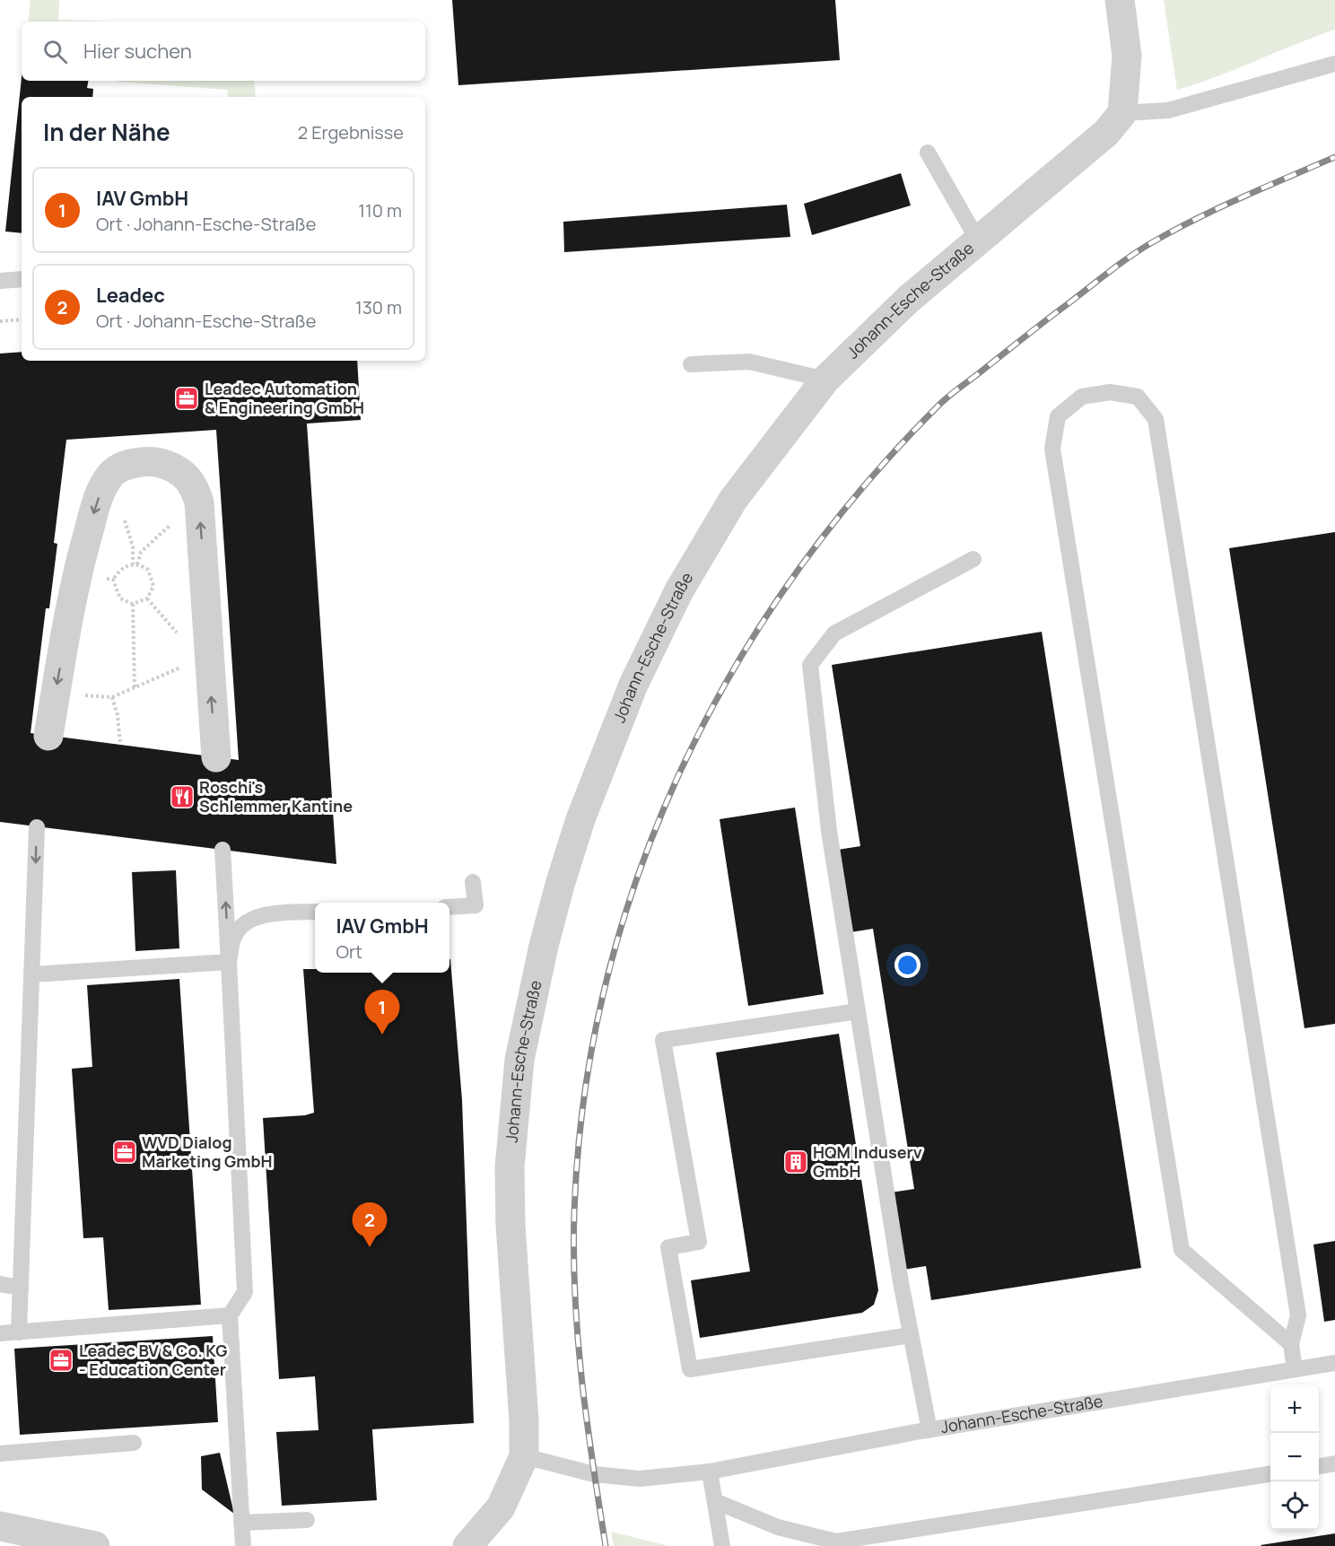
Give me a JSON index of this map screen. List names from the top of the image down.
{
  "streets": {
    "street": ["Johann-Esche-Straße"]
  },
  "places": {
    "office": ["Leadec Automation & Engineering GmbH", "WVD Dialog Marketing GmbH", "Leadec BV & Co. KG - Education Center"],
    "restaurant": ["Roschi's Schlemmer Kantine"],
    "building": ["HQM Induserv GmbH"]
  },
  "page": {
    "search": "Hier suchen",
    "heading": ["In der Nähe", "2 Ergebnisse"],
    "list": [
      {
        "mark": "1",
        "name": "IAV GmbH",
        "note": "Ort · Johann-Esche-Straße",
        "value": "110 m"
      },
      {
        "mark": "2",
        "name": "Leadec",
        "note": "Ort · Johann-Esche-Straße",
        "value": "130 m"
      }
    ],
    "popup": ["IAV GmbH", "Ort"],
    "pins": ["1", "2"],
    "map_buttons": ["+", "−"]
  }
}
